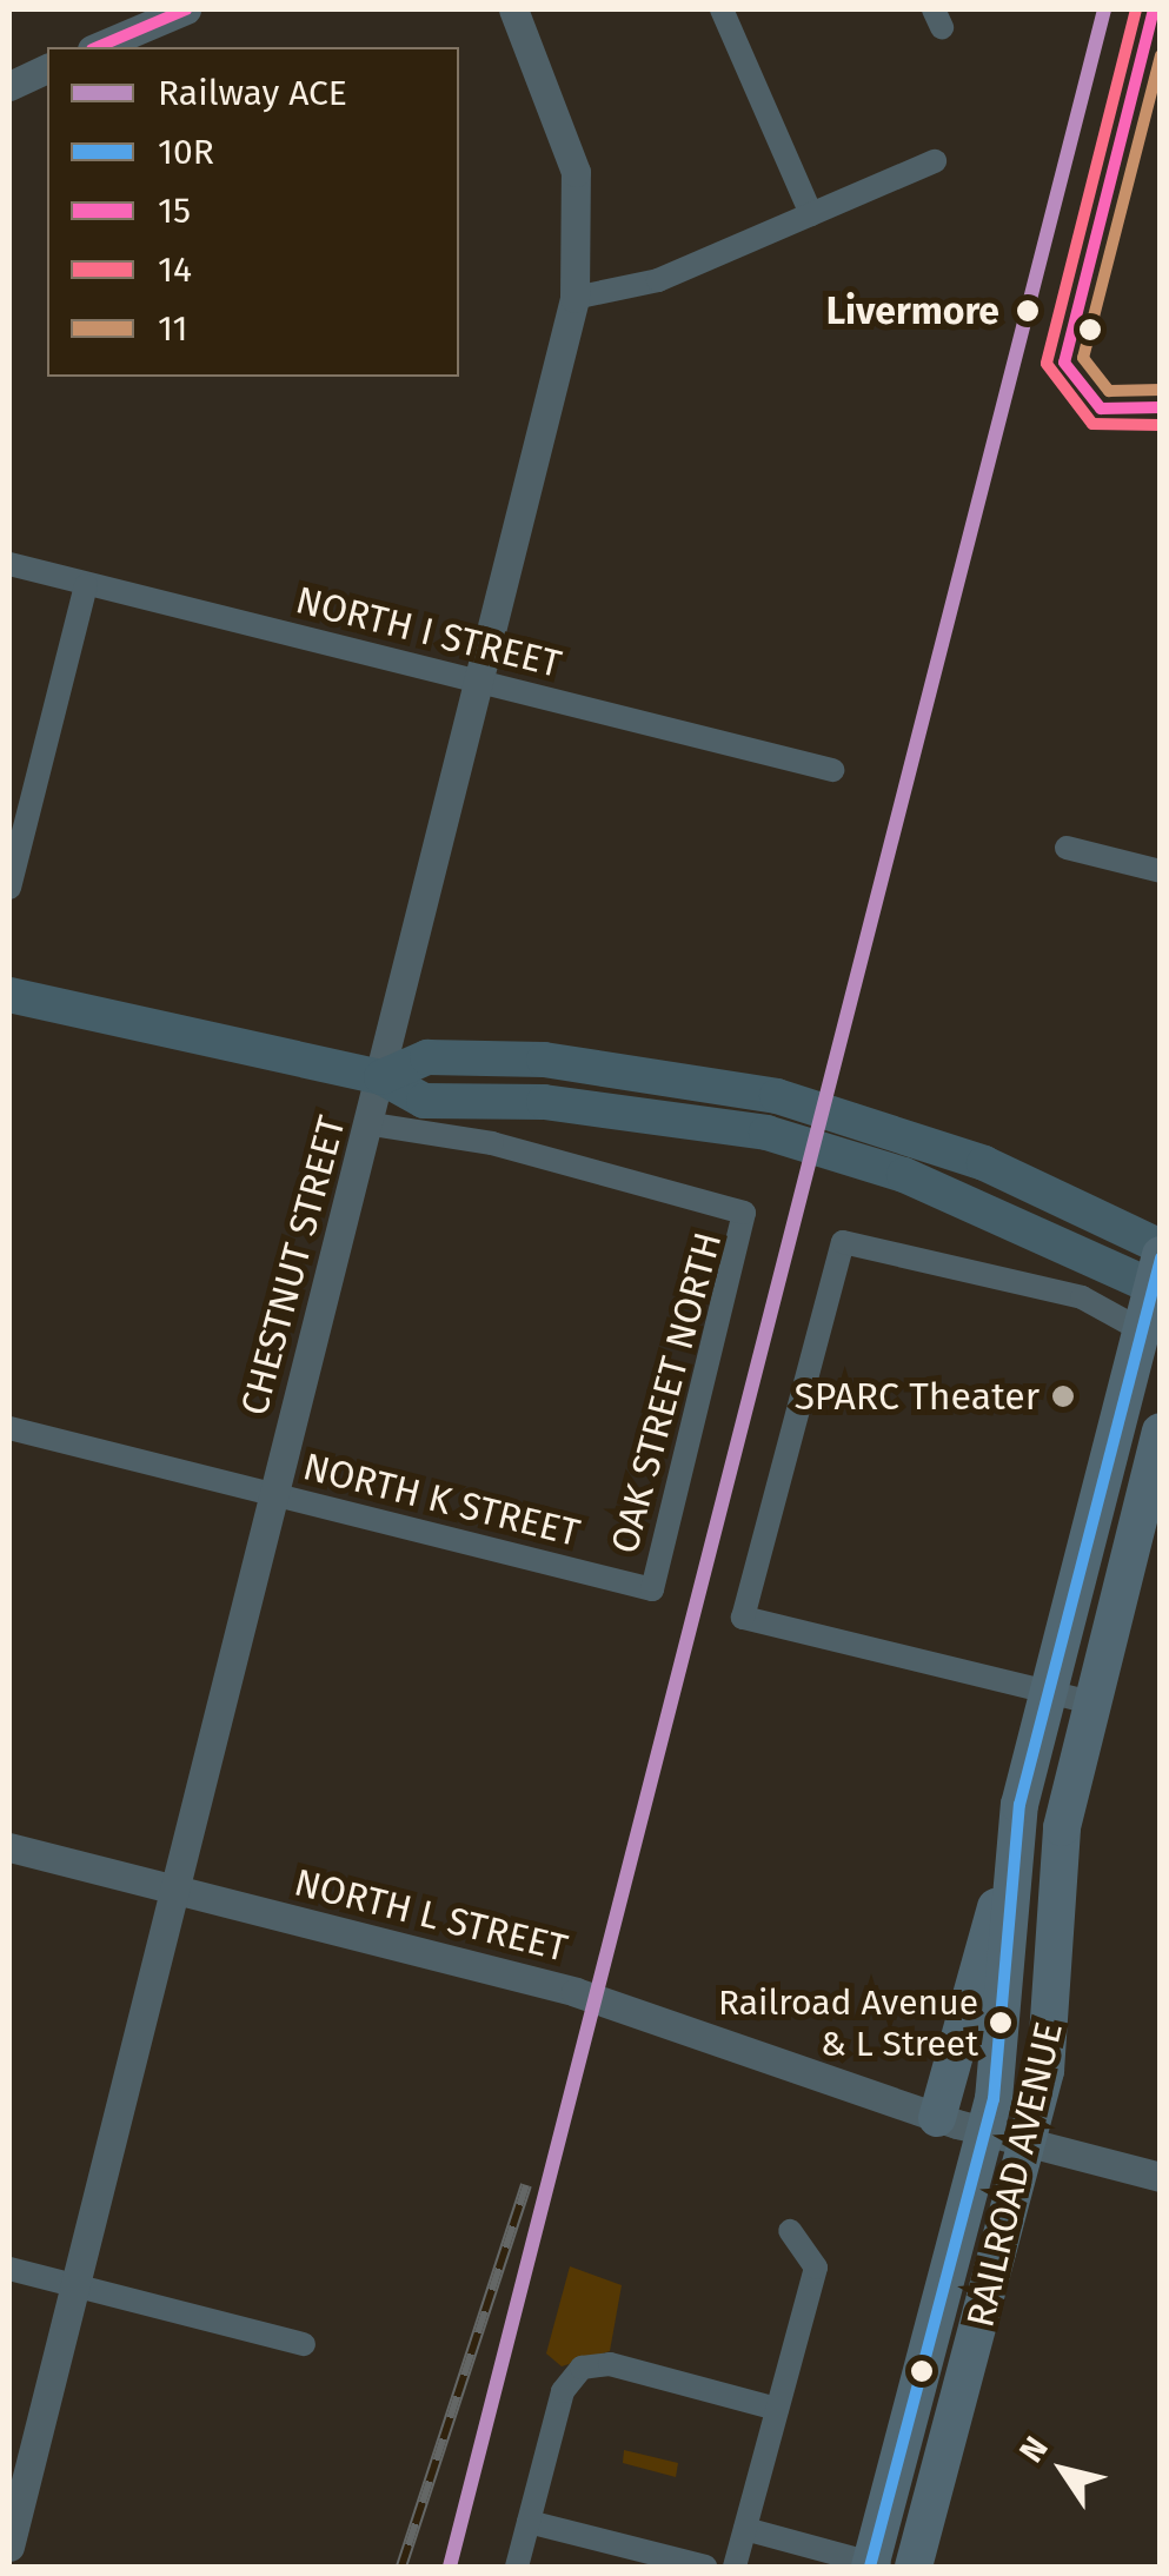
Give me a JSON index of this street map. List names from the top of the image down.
{
  "streets": {
    "main road": ["RAILROAD AVENUE"],
    "street": [
      "NORTH I STREET",
      "CHESTNUT STREET",
      "OAK STREET NORTH",
      "NORTH K STREET",
      "NORTH L STREET"
    ]
  },
  "crossings": [
    ["NORTH I STREET", "CHESTNUT STREET"],
    ["CHESTNUT STREET", "OAK STREET NORTH"],
    ["CHESTNUT STREET", "NORTH K STREET"],
    ["CHESTNUT STREET", "NORTH L STREET"],
    ["OAK STREET NORTH", "NORTH K STREET"],
    ["NORTH L STREET", "RAILROAD AVENUE"]
  ],
  "places": ["Livermore", "SPARC Theater", "Railroad Avenue & L Street"],
  "lines": [
    "rail line ACE",
    "transit line 15",
    "transit line 14",
    "transit line 11",
    "transit line 10R"
  ],
  "legend": [
    "Railway ACE",
    "10R",
    "15",
    "14",
    "11"
  ],
  "north": "top left"
}
